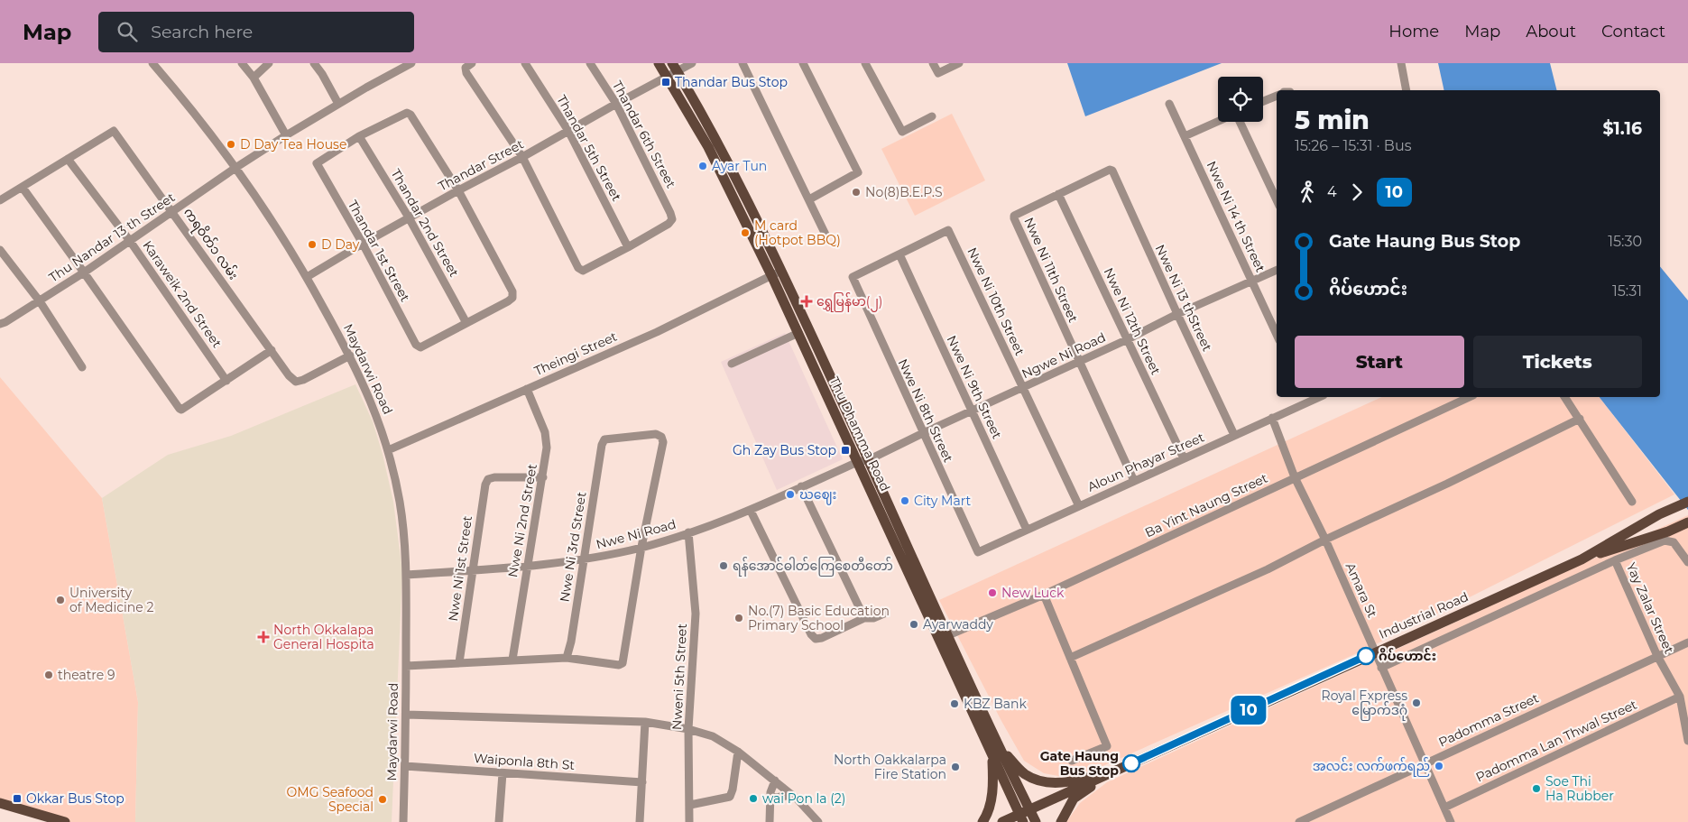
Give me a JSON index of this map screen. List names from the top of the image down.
{
  "streets": {
    "main road": ["Thu Dhamma Road", "Industrial Road"],
    "street": [
      "Thandar 6th Street",
      "Thandar 5th Street",
      "Thandar Street",
      "Nwe Ni 14 th Street",
      "Thandar 2nd Street",
      "Thu Nandar 13 th Street",
      "ကရဝိတ်၁ လမ်း",
      "Thandar 1st Street",
      "Nwe Ni 11th Street",
      "Karaweik 2nd Street",
      "Nwe Ni 13 thStreet",
      "Nwe Ni 10th Street",
      "Nwe Ni 12th Street",
      "Theingi Street",
      "Ngwe Ni Road",
      "Maydarwi Road",
      "Nwe Ni 9th Street",
      "Nwe Ni 8th Street",
      "Aloun Phayar Street",
      "Ba Yint Naung Street",
      "Nwe Ni 2nd Street",
      "Nwe Ni Road",
      "Nwe Ni 3rd Street",
      "Nwe Ni 1st Street",
      "Amara St",
      "Yay Zalar Street",
      "Nweni 5th Street",
      "Padomma Street",
      "Padomma Lan Thwal Street",
      "Waiponla 8th St"
    ]
  },
  "crossings": [
    ["Thandar 6th Street", "Thandar 5th Street"],
    ["Thandar 6th Street", "Thandar Street"],
    ["Thandar 5th Street", "Thandar Street"],
    ["Thandar Street", "Thandar 2nd Street"],
    ["Thandar Street", "Thandar 1st Street"],
    ["Thandar Street", "Maydarwi Road"],
    ["Thandar Street", "Thu Dhamma Road"],
    ["Nwe Ni 14 th Street", "Ngwe Ni Road"],
    ["Thandar 2nd Street", "Thandar 1st Street"],
    ["Thu Nandar 13 th Street", "ကရဝိတ်၁ လမ်း"],
    ["Thu Nandar 13 th Street", "Karaweik 2nd Street"],
    ["Thu Nandar 13 th Street", "Maydarwi Road"],
    ["ကရဝိတ်၁ လမ်း", "Karaweik 2nd Street"],
    ["ကရဝိတ်၁ လမ်း", "Maydarwi Road"],
    ["Nwe Ni 11th Street", "Nwe Ni 13 thStreet"],
    ["Nwe Ni 11th Street", "Nwe Ni 12th Street"],
    ["Nwe Ni 11th Street", "Ngwe Ni Road"],
    ["Nwe Ni 11th Street", "Aloun Phayar Street"],
    ["Nwe Ni 13 thStreet", "Nwe Ni 12th Street"],
    ["Nwe Ni 13 thStreet", "Ngwe Ni Road"],
    ["Nwe Ni 13 thStreet", "Aloun Phayar Street"],
    ["Nwe Ni 10th Street", "Ngwe Ni Road"],
    ["Nwe Ni 10th Street", "Nwe Ni 9th Street"],
    ["Nwe Ni 10th Street", "Nwe Ni 8th Street"],
    ["Nwe Ni 10th Street", "Aloun Phayar Street"],
    ["Nwe Ni 12th Street", "Ngwe Ni Road"],
    ["Nwe Ni 12th Street", "Aloun Phayar Street"],
    ["Theingi Street", "Maydarwi Road"],
    ["Theingi Street", "Thu Dhamma Road"],
    ["Theingi Street", "Nwe Ni 2nd Street"],
    ["Ngwe Ni Road", "Nwe Ni 9th Street"],
    ["Ngwe Ni Road", "Nwe Ni 8th Street"],
    ["Ngwe Ni Road", "Thu Dhamma Road"],
    ["Ngwe Ni Road", "Nwe Ni Road"],
    ["Maydarwi Road", "Nwe Ni Road"],
    ["Maydarwi Road", "Waiponla 8th St"],
    ["Nwe Ni 9th Street", "Nwe Ni 8th Street"],
    ["Nwe Ni 9th Street", "Aloun Phayar Street"],
    ["Nwe Ni 8th Street", "Aloun Phayar Street"],
    ["Thu Dhamma Road", "Ba Yint Naung Street"],
    ["Thu Dhamma Road", "Nwe Ni Road"],
    ["Thu Dhamma Road", "Industrial Road"],
    ["Aloun Phayar Street", "Amara St"],
    ["Ba Yint Naung Street", "Amara St"],
    ["Nwe Ni 2nd Street", "Nwe Ni Road"],
    ["Nwe Ni 2nd Street", "Nwe Ni 1st Street"],
    ["Nwe Ni Road", "Nwe Ni 3rd Street"],
    ["Nwe Ni Road", "Nwe Ni 1st Street"],
    ["Nwe Ni Road", "Nweni 5th Street"],
    ["Amara St", "Industrial Road"],
    ["Amara St", "Padomma Street"],
    ["Amara St", "Padomma Lan Thwal Street"],
    ["Yay Zalar Street", "Padomma Street"],
    ["Yay Zalar Street", "Padomma Lan Thwal Street"]
  ],
  "places": {
    "transit": ["Thandar Bus Stop", "Gh Zay Bus Stop", "Okkar Bus Stop"],
    "other": [
      "D Day Tea House",
      "Ayar Tun",
      "No(8)B.E.P.S",
      "M card (Hotpot BBQ)",
      "D Day",
      "ဃဈေး",
      "City Mart",
      "ရန်အောင်ဓါတ်ကြေစေတီတော်",
      "New Luck",
      "University of Medicine 2",
      "No.(7) Basic Education Primary School",
      "Ayarwaddy",
      "ဂိပ်ဟောင်း",
      "theatre 9",
      "Royal Express မြောက်ဒဂုံ",
      "KBZ Bank",
      "Gate Haung Bus Stop",
      "အလင်း လက်ဖက်ရည်",
      "North Oakkalarpa Fire Station",
      "Soe Thi Ha Rubber",
      "wai Pon la (2)",
      "OMG Seafood Special"
    ],
    "health": ["ရွှေမြန်မာ(၂)", "North Okkalapa General Hospita"]
  },
  "lines": ["bus line 10"],
  "page": {
    "header": "Map",
    "search": "Search here",
    "nav": [
      "Home",
      "Map",
      "About",
      "Contact"
    ],
    "on_map": "10",
    "heading": ["5 min", "15:26 – 15:31 · Bus", "$1.16"],
    "legs": ["4", "10"],
    "list": [
      {
        "name": "Gate Haung Bus Stop",
        "value": "15:30"
      },
      {
        "name": "ဂိပ်ဟောင်း",
        "value": "15:31"
      }
    ],
    "buttons": ["Start", "Tickets"]
  }
}
